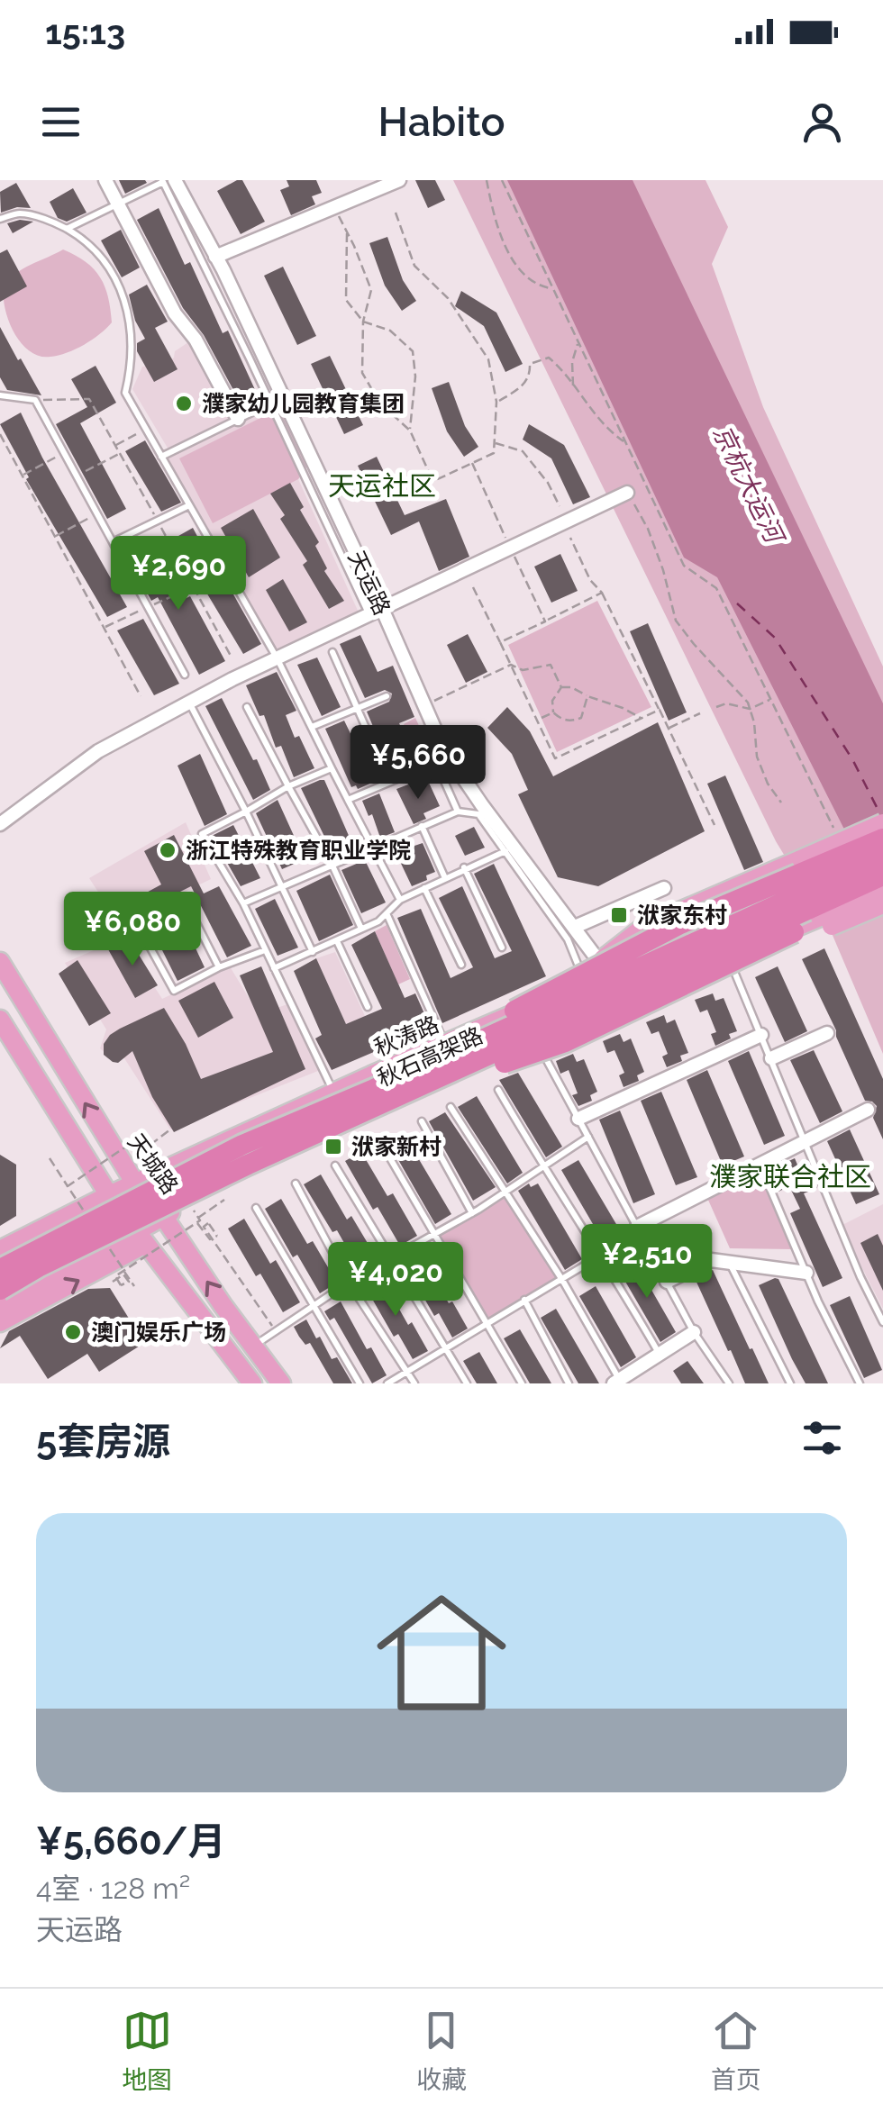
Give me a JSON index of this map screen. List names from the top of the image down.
{
  "streets": {
    "highway": ["秋石高架路"],
    "main road": ["秋涛路", "天城路"],
    "street": ["天运路"]
  },
  "crossings": [
    ["秋涛路", "天城路"]
  ],
  "districts": ["天运社区", "濮家联合社区"],
  "water": ["京杭大运河"],
  "places": {
    "other": ["濮家幼儿园教育集团", "浙江特殊教育职业学院", "澳门娱乐广场"],
    "transit": ["洑家东村", "洑家新村"]
  },
  "page": {
    "status": "15:13",
    "header": "Habito",
    "price": [
      "¥2,690",
      "¥5,660",
      "¥6,080",
      "¥2,510",
      "¥4,020"
    ],
    "heading": "5套房源",
    "list": [
      {
        "name": "¥5,660/月",
        "note": "4室 · 128 m² · 天运路"
      }
    ],
    "tabs": ["地图", "收藏", "首页"]
  }
}
